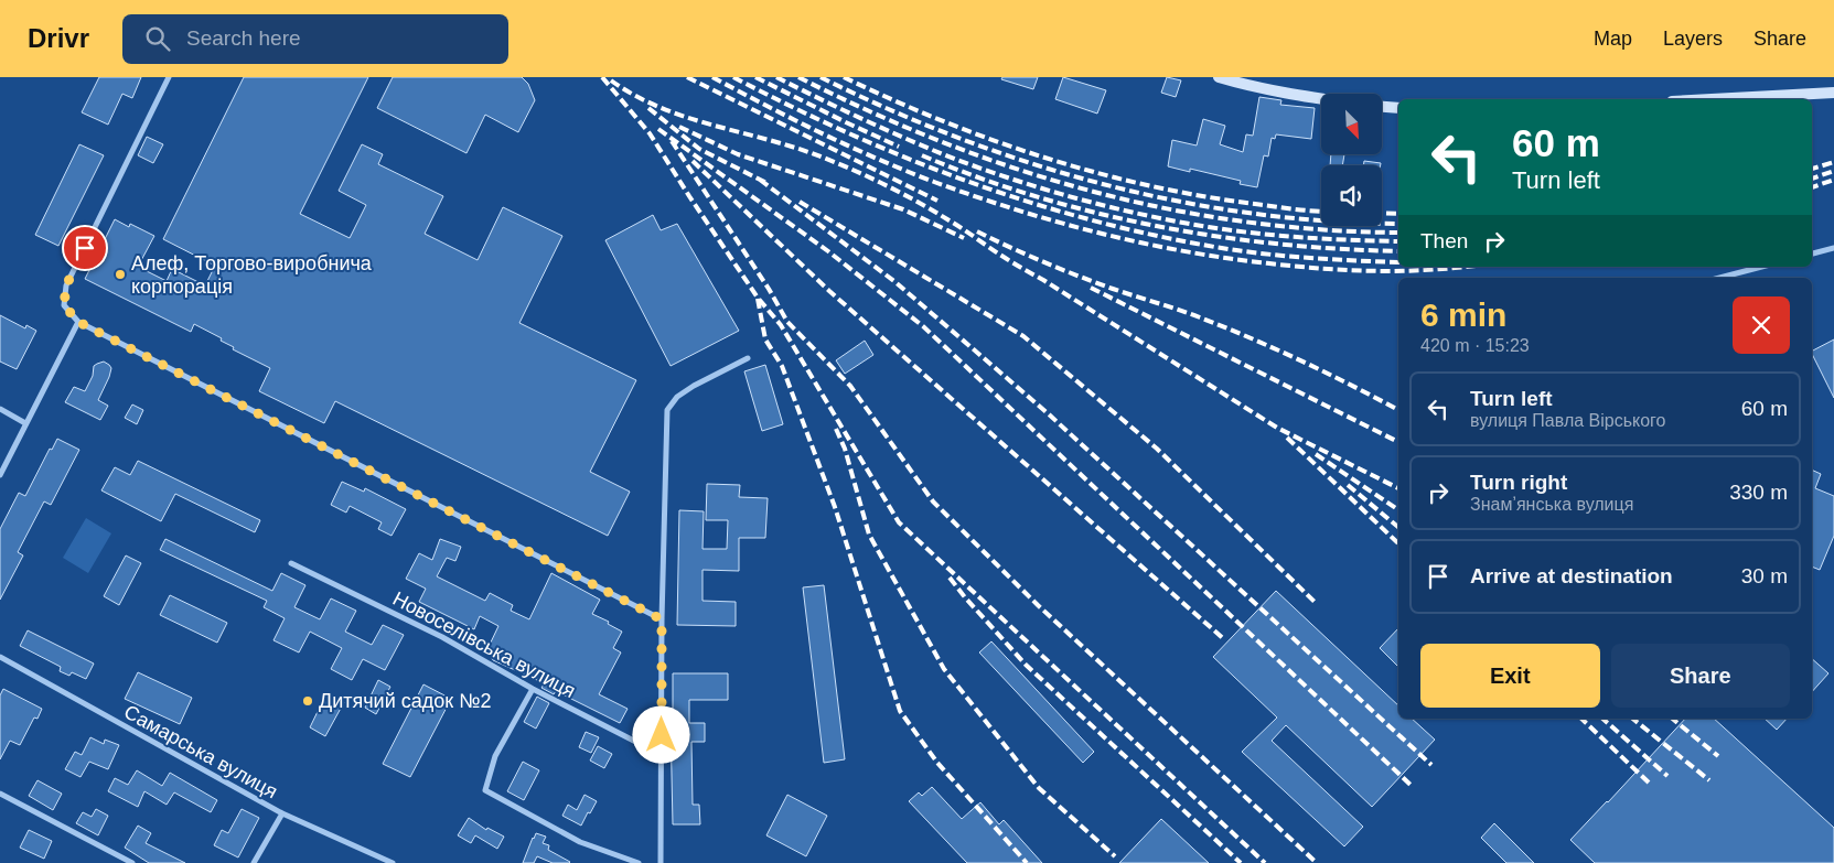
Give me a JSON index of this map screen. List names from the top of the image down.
{
  "streets": {
    "street": ["Новоселівська вулиця", "Самарська вулиця"]
  },
  "places": ["Алеф, Торгово-виробнича корпорація", "Дитячий садок №2"],
  "north": "bottom right",
  "page": {
    "header": "Drivr",
    "search": "Search here",
    "nav": ["Map", "Layers", "Share"],
    "turn": ["60 m", "Turn left"],
    "then": "Then",
    "heading": ["6 min", "420 m · 15:23"],
    "list": [
      {
        "name": "Turn left",
        "note": "вулиця Павла Вірського",
        "value": "60 m"
      },
      {
        "name": "Turn right",
        "note": "Знамʼянська вулиця",
        "value": "330 m"
      },
      {
        "name": "Arrive at destination",
        "value": "30 m"
      }
    ],
    "buttons": ["Exit", "Share"]
  }
}
